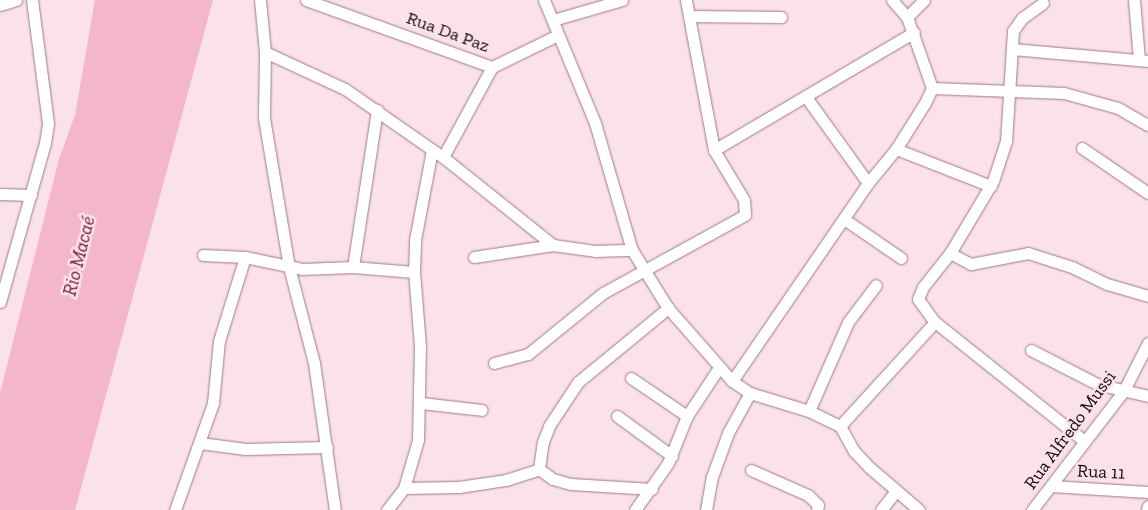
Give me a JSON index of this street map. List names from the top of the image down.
{
  "streets": {
    "street": ["Rua Da Paz", "Rua Alfredo Mussi", "Rua 11"]
  },
  "crossings": [
    ["Rua Alfredo Mussi", "Rua 11"]
  ],
  "water": ["Rio Macaé"]
}
